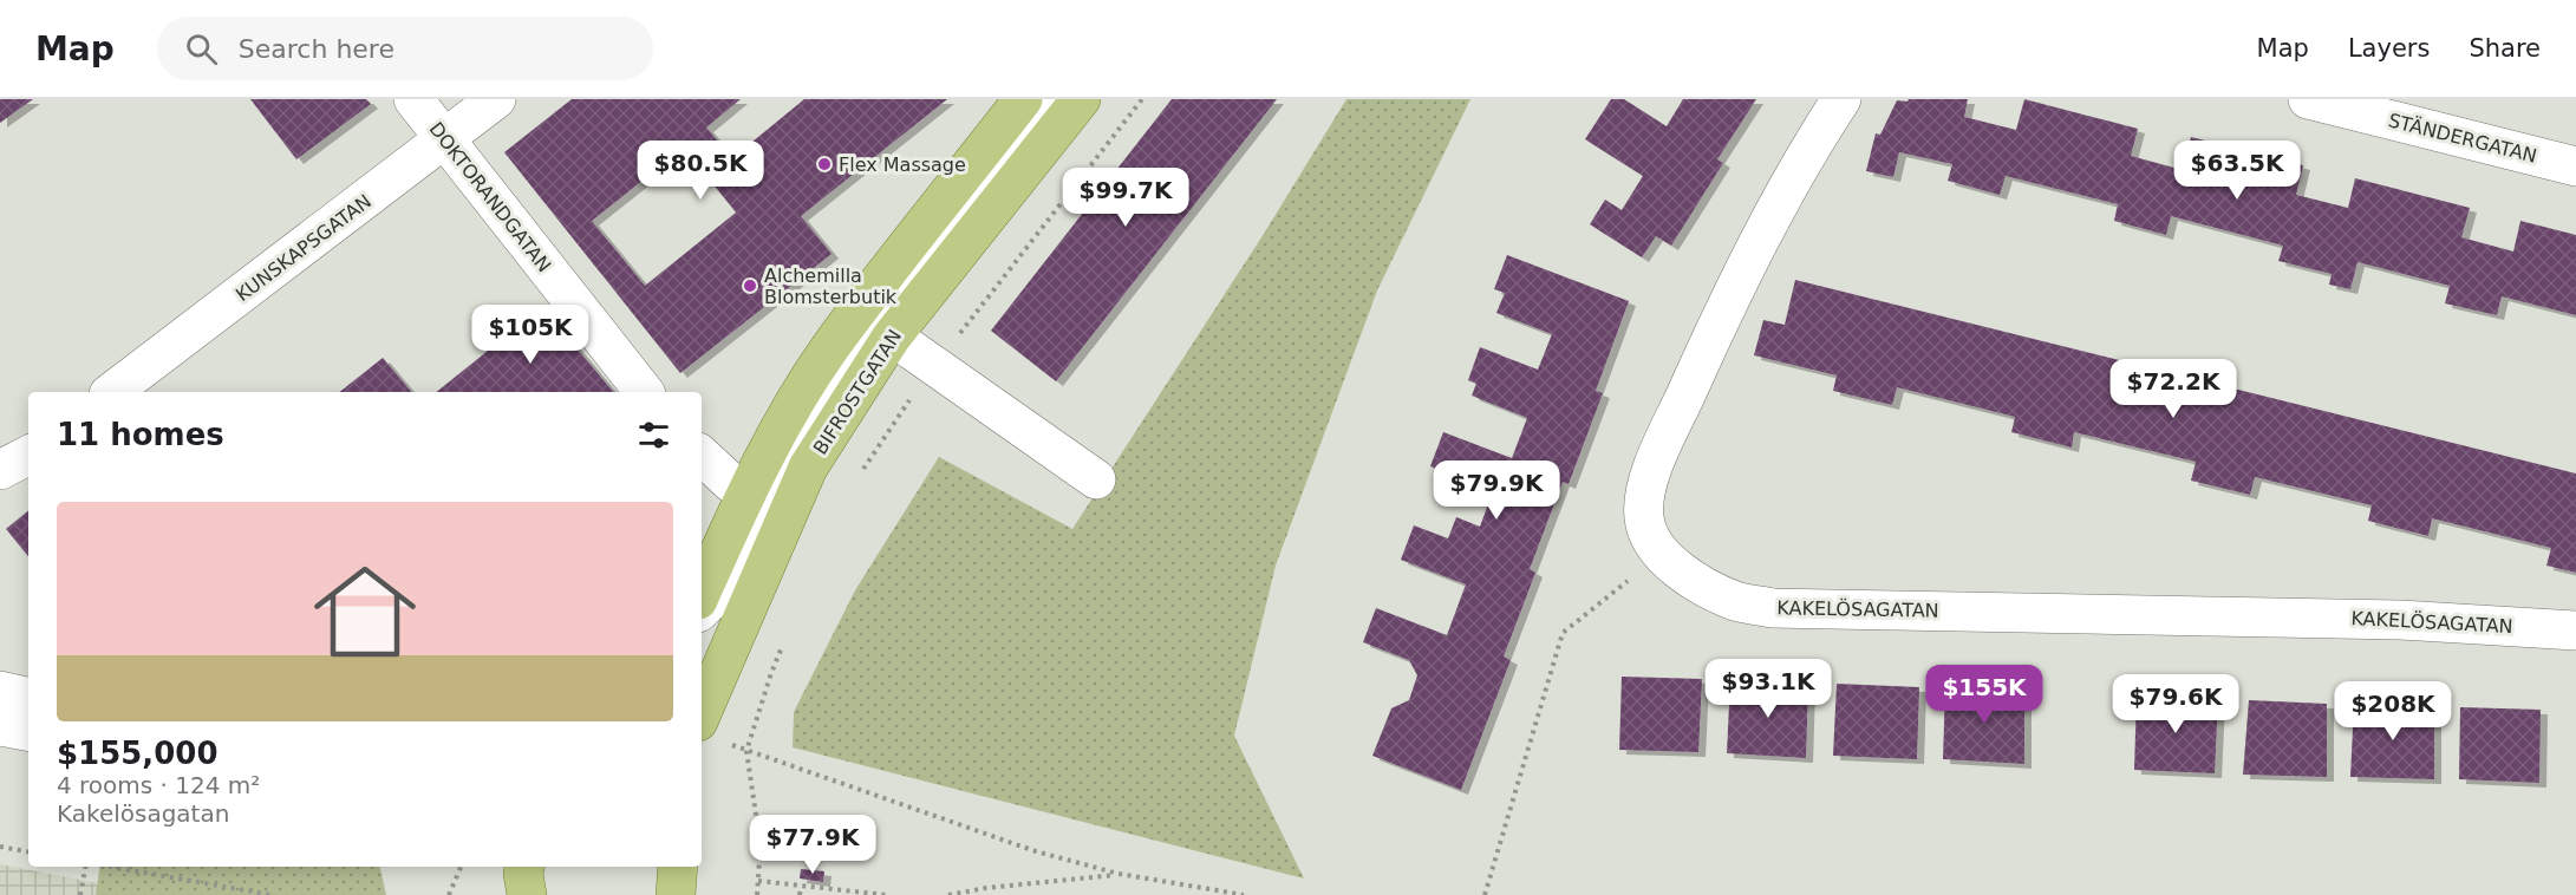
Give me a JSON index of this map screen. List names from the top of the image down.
{
  "streets": {
    "main road": ["BIFROSTGATAN"],
    "street": [
      "STÄNDERGATAN",
      "DOKTORANDGATAN",
      "KUNSKAPSGATAN",
      "KAKELÖSAGATAN"
    ]
  },
  "crossings": [
    ["DOKTORANDGATAN", "KUNSKAPSGATAN"]
  ],
  "places": ["Flex Massage", "Alchemilla Blomsterbutik"],
  "page": {
    "header": "Map",
    "search": "Search here",
    "nav": ["Map", "Layers", "Share"],
    "price": [
      "$80.5K",
      "$63.5K",
      "$99.7K",
      "$105K",
      "$72.2K",
      "$79.9K",
      "$93.1K",
      "$155K",
      "$79.6K",
      "$208K",
      "$77.9K"
    ],
    "heading": "11 homes",
    "list": [
      {
        "name": "$155,000",
        "note": "4 rooms · 124 m² · Kakelösagatan"
      }
    ]
  }
}
